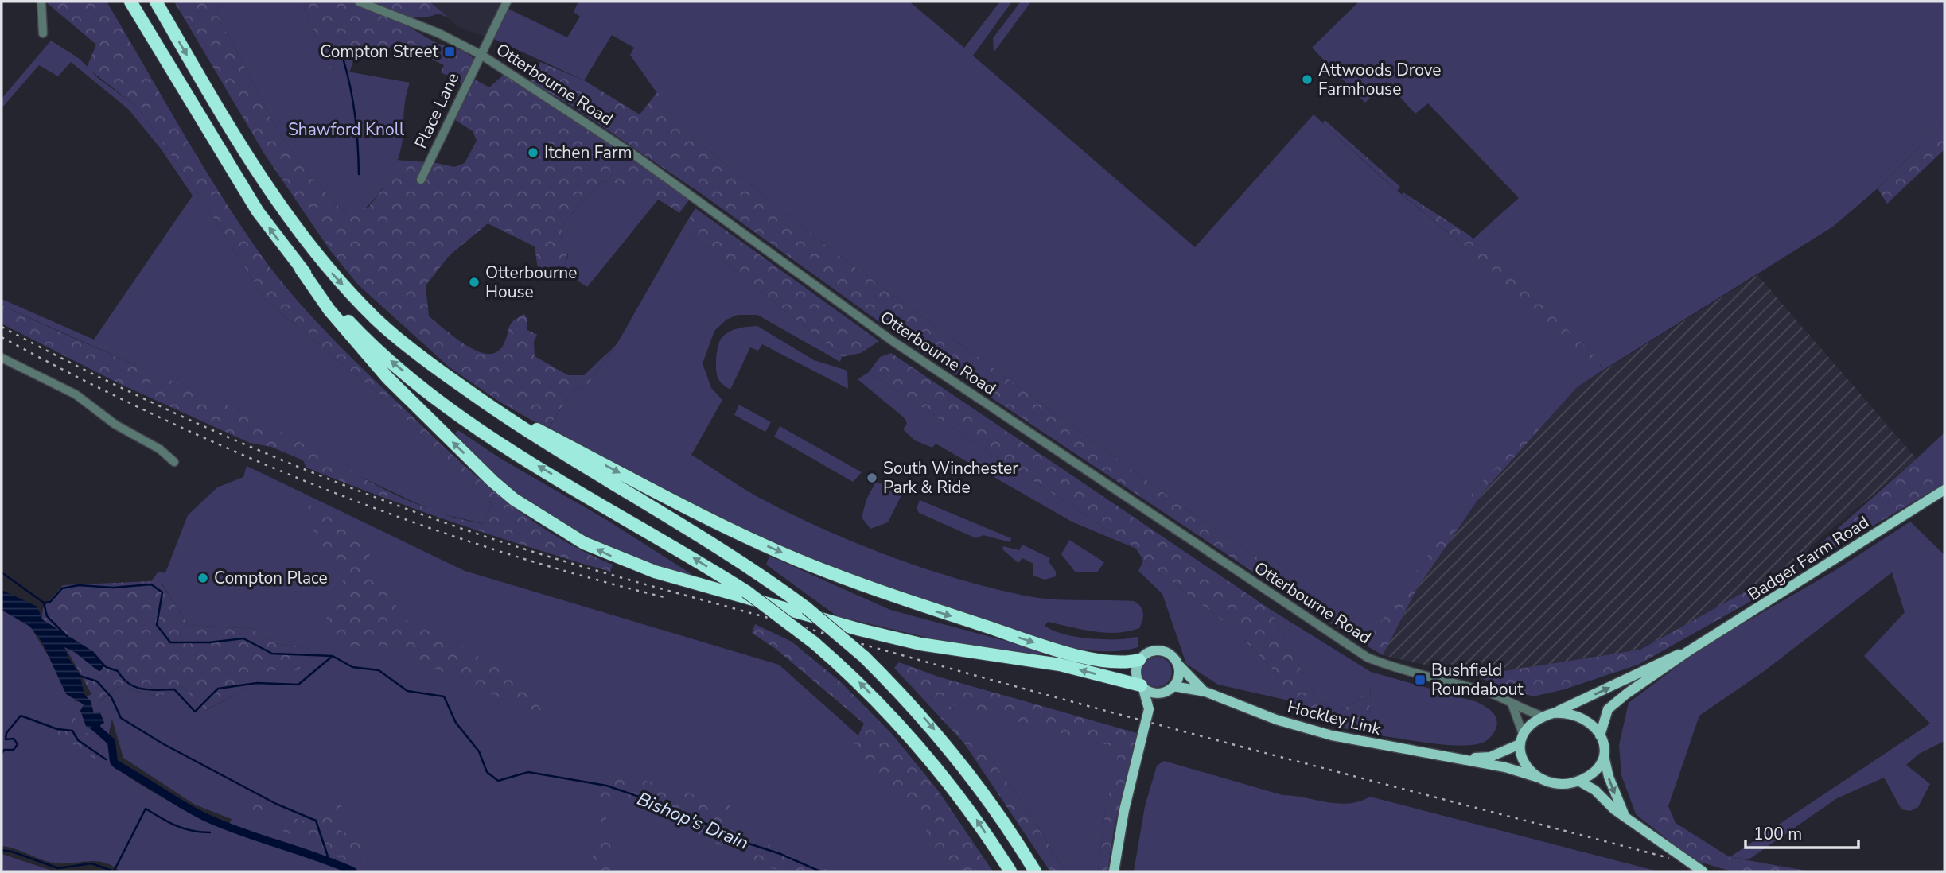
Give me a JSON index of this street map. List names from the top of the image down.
{
  "streets": {
    "main road": ["Badger Farm Road", "Hockley Link"],
    "street": ["Otterbourne Road", "Place Lane"]
  },
  "crossings": [
    ["Otterbourne Road", "Place Lane"],
    ["Otterbourne Road", "Badger Farm Road"],
    ["Otterbourne Road", "Hockley Link"],
    ["Badger Farm Road", "Hockley Link"]
  ],
  "water": ["Bishop's Drain"],
  "parks": ["Shawford Knoll"],
  "places": {
    "transit": ["Compton Street", "Bushfield Roundabout"],
    "other": [
      "Attwoods Drove Farmhouse",
      "Itchen Farm",
      "Otterbourne House",
      "South Winchester Park & Ride",
      "Compton Place"
    ]
  },
  "scale_bar": "100 m"
}
